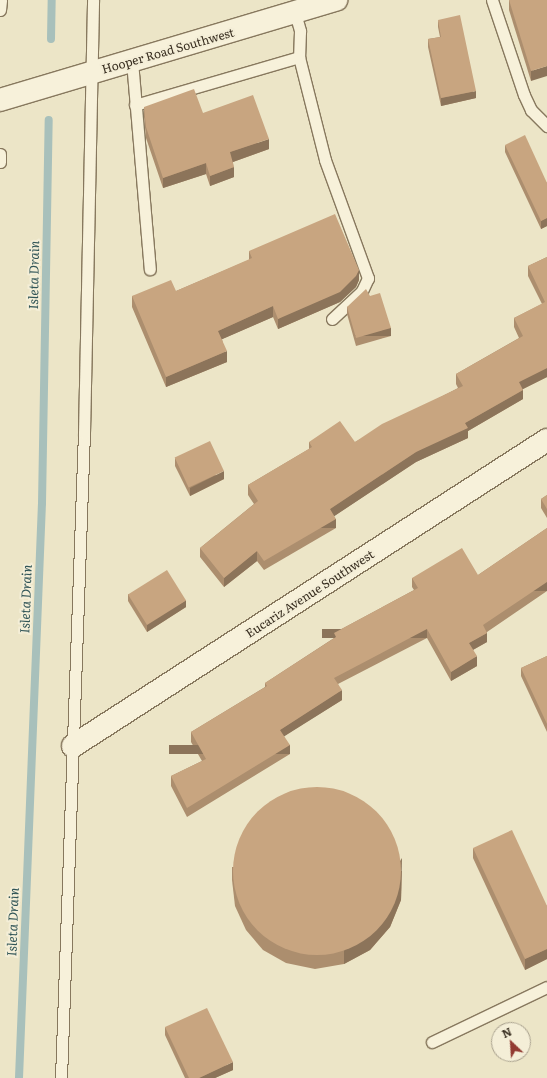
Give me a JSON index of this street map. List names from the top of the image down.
{
  "streets": {
    "street": ["Hooper Road Southwest", "Eucariz Avenue Southwest"]
  },
  "water": ["Isleta Drain"],
  "north": "top left"
}
